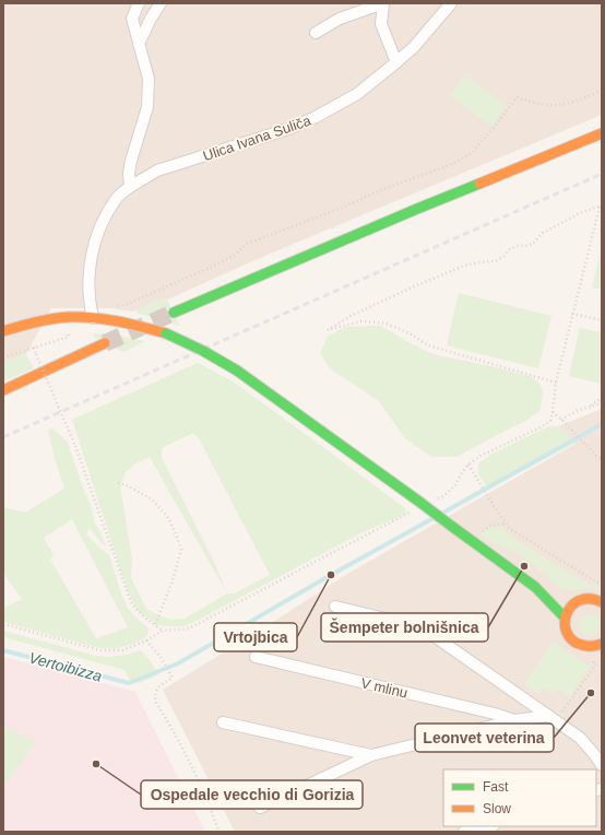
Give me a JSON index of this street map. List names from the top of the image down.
{
  "streets": {
    "street": ["Ulica Ivana Suliča", "V mlinu"]
  },
  "water": ["Vertoibizza"],
  "places": [
    "Šempeter bolnišnica",
    "Vrtojbica",
    "Leonvet veterina",
    "Ospedale vecchio di Gorizia"
  ],
  "legend": ["Fast", "Slow"]
}
